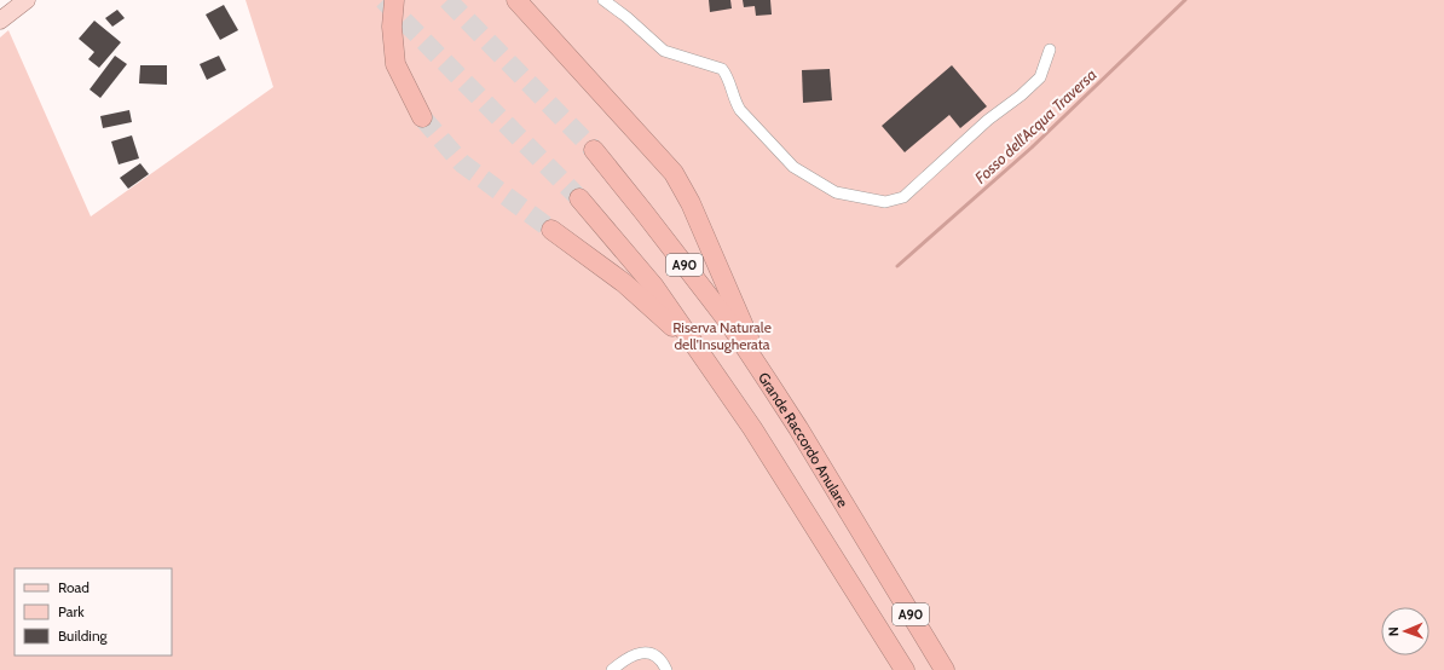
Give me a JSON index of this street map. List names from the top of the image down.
{
  "streets": {
    "highway": ["A90", "Grande Raccordo Anulare"]
  },
  "water": ["Fosso dell'Acqua Traversa"],
  "parks": ["Riserva Naturale dell'Insugherata"],
  "legend": ["Road", "Park", "Building"],
  "north": "left"
}
